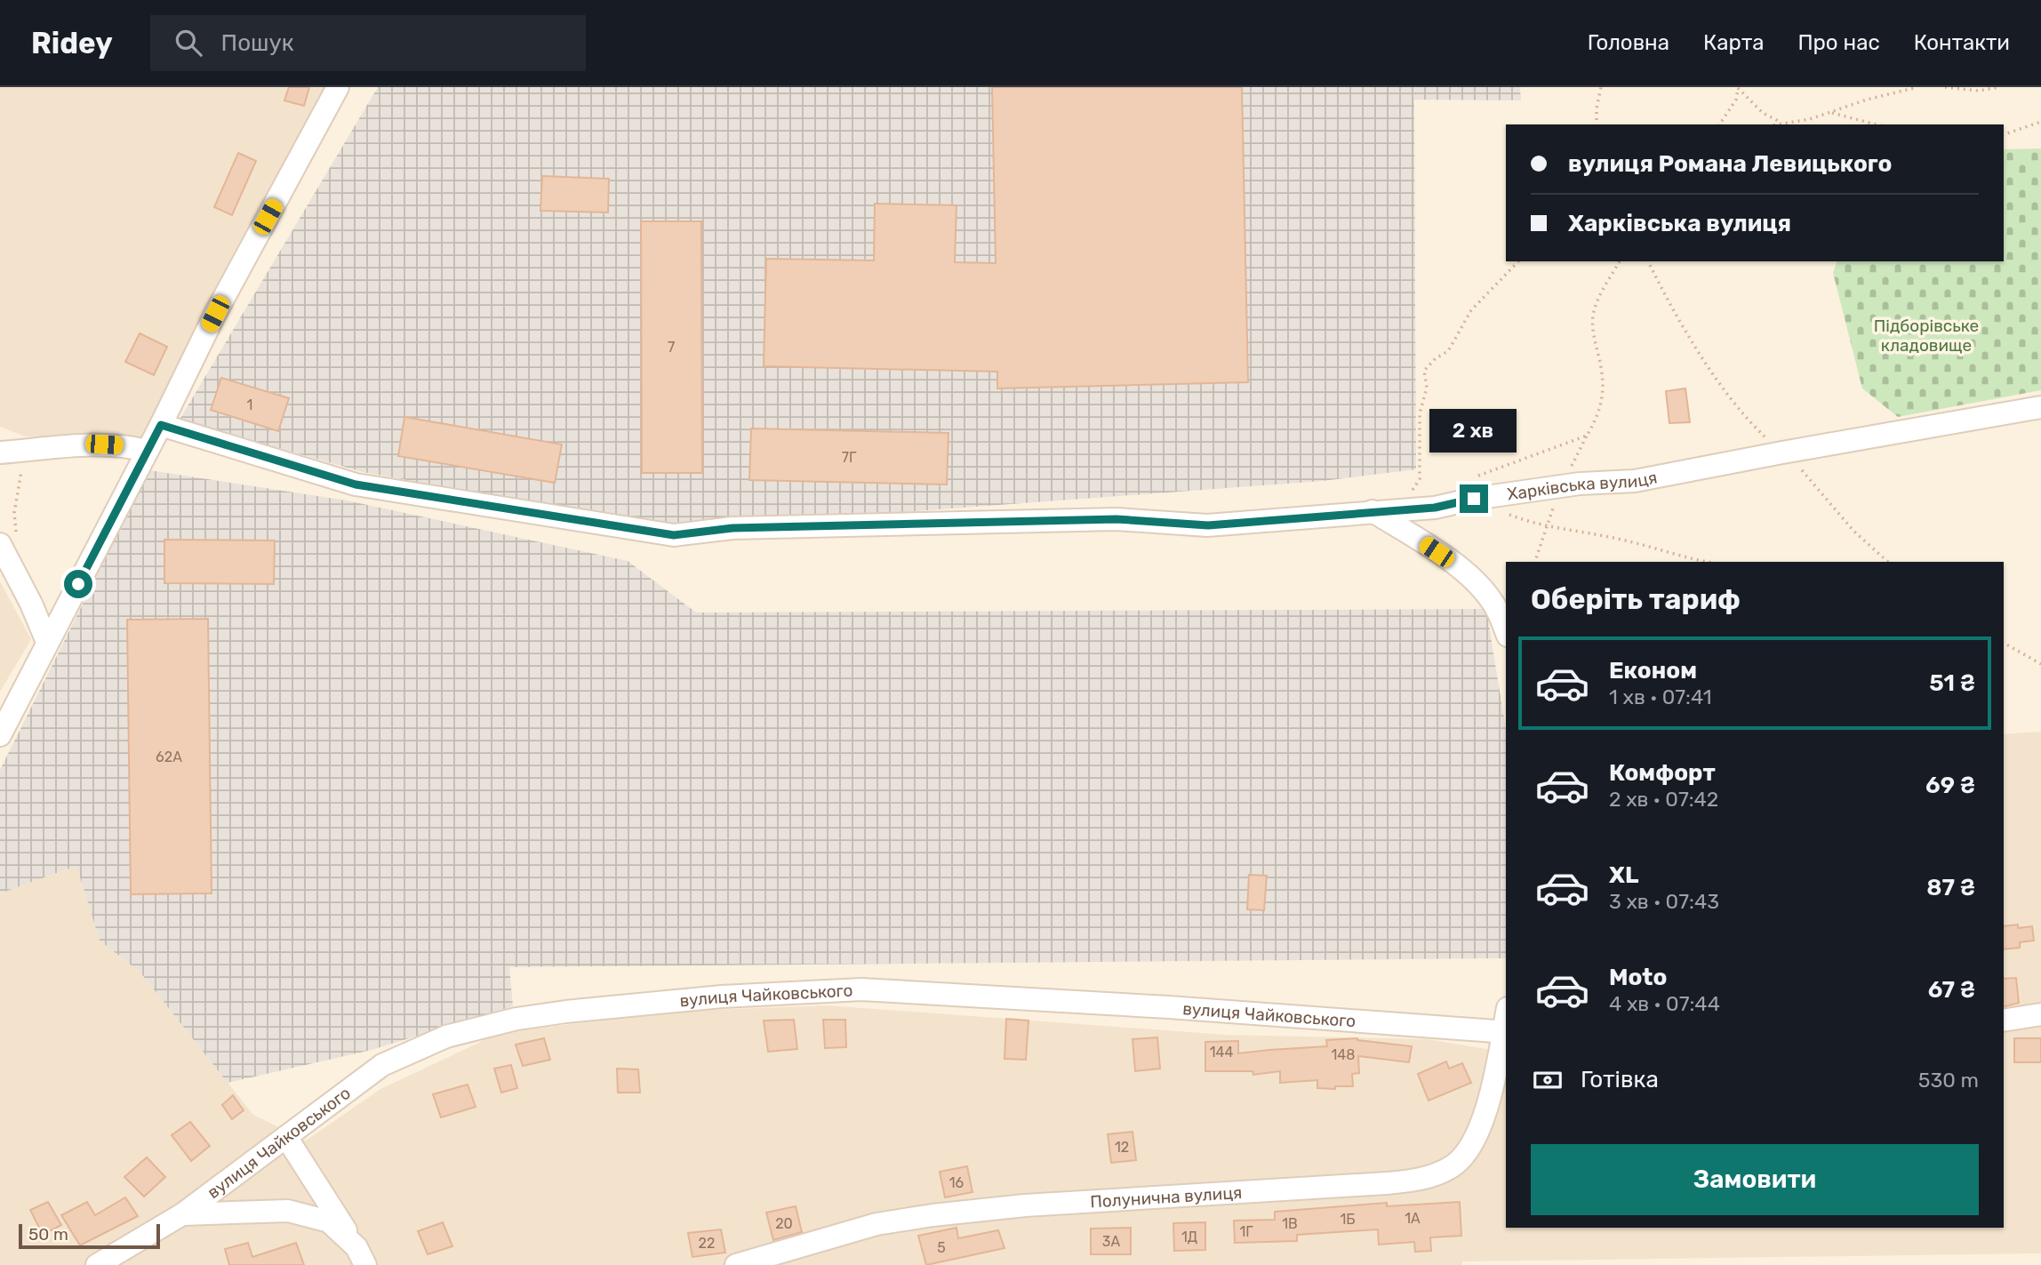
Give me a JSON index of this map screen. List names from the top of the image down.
{
  "streets": {
    "street": ["Харківська вулиця", "вулиця Чайковського", "Полунична вулиця"]
  },
  "crossings": [
    ["вулиця Чайковського", "Полунична вулиця"]
  ],
  "parks": ["Підборівське кладовище"],
  "house_numbers": [
    "7",
    "1",
    "7Г",
    "62А",
    "144",
    "148",
    "12",
    "16",
    "1А",
    "1Б",
    "20",
    "1В",
    "1Г",
    "1Д",
    "3А",
    "22",
    "5"
  ],
  "scale_bar": "50 m",
  "page": {
    "header": "Ridey",
    "search": "Пошук",
    "nav": [
      "Головна",
      "Карта",
      "Про нас",
      "Контакти"
    ],
    "banner": ["вулиця Романа Левицького", "Харківська вулиця"],
    "bubble": "2 хв",
    "heading": "Оберіть тариф",
    "list": [
      {
        "name": "Економ",
        "note": "1 хв · 07:41",
        "value": "51 ₴"
      },
      {
        "name": "Комфорт",
        "note": "2 хв · 07:42",
        "value": "69 ₴"
      },
      {
        "name": "XL",
        "note": "3 хв · 07:43",
        "value": "87 ₴"
      },
      {
        "name": "Moto",
        "note": "4 хв · 07:44",
        "value": "67 ₴"
      }
    ],
    "pay": ["Готівка", "530 m"],
    "buttons": "Замовити",
    "scale": "50 m"
  }
}
